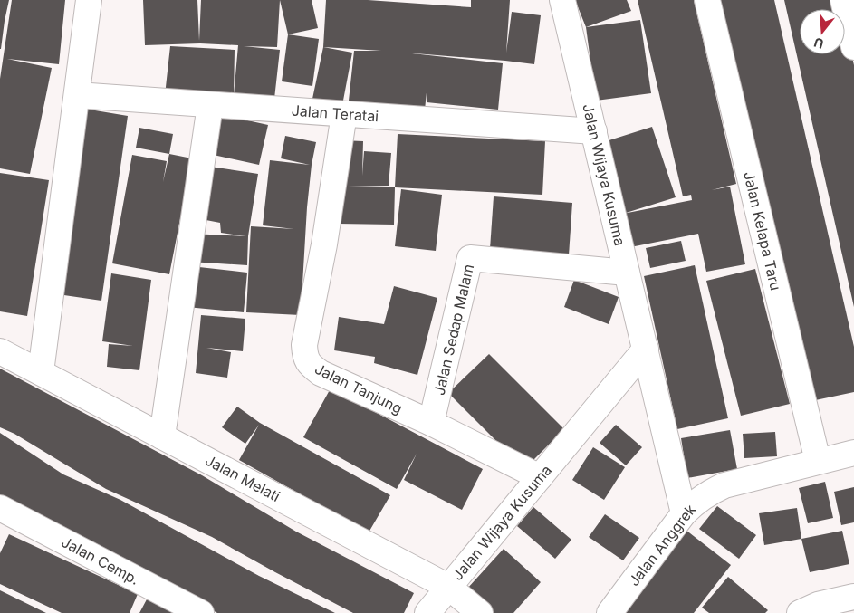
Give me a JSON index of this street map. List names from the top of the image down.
{
  "streets": {
    "street": [
      "Jalan Teratai",
      "Jalan Wijaya Kusuma",
      "Jalan Kelapa Taru",
      "Jalan Sedap Malam",
      "Jalan Tanjung",
      "Jalan Melati",
      "Jalan Anggrek",
      "Jalan Cemp."
    ]
  },
  "crossings": [
    ["Jalan Teratai", "Jalan Wijaya Kusuma"],
    ["Jalan Teratai", "Jalan Tanjung"],
    ["Jalan Wijaya Kusuma", "Jalan Sedap Malam"],
    ["Jalan Wijaya Kusuma", "Jalan Tanjung"],
    ["Jalan Wijaya Kusuma", "Jalan Melati"],
    ["Jalan Wijaya Kusuma", "Jalan Anggrek"],
    ["Jalan Kelapa Taru", "Jalan Anggrek"],
    ["Jalan Sedap Malam", "Jalan Tanjung"]
  ],
  "north": "bottom"
}
